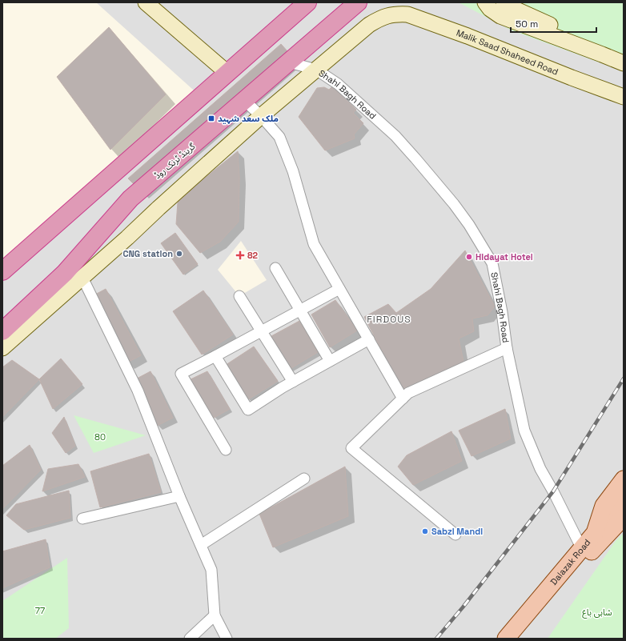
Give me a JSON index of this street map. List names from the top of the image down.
{
  "streets": {
    "highway": ["گرینڈ ٹرنک روڈ"],
    "main road": ["Dalazak Road"],
    "street": ["Malik Saad Shaheed Road", "Shahi Bagh Road"]
  },
  "crossings": [
    ["Malik Saad Shaheed Road", "Shahi Bagh Road"],
    ["Shahi Bagh Road", "Dalazak Road"]
  ],
  "districts": ["FIRDOUS"],
  "parks": ["80", "77", "شاہی باغ"],
  "places": {
    "transit": ["ملک سعد شہید"],
    "other": ["CNG station", "Hidayat Hotel", "Sabzi Mandi"],
    "health": ["82"]
  },
  "scale_bar": "50 m"
}
